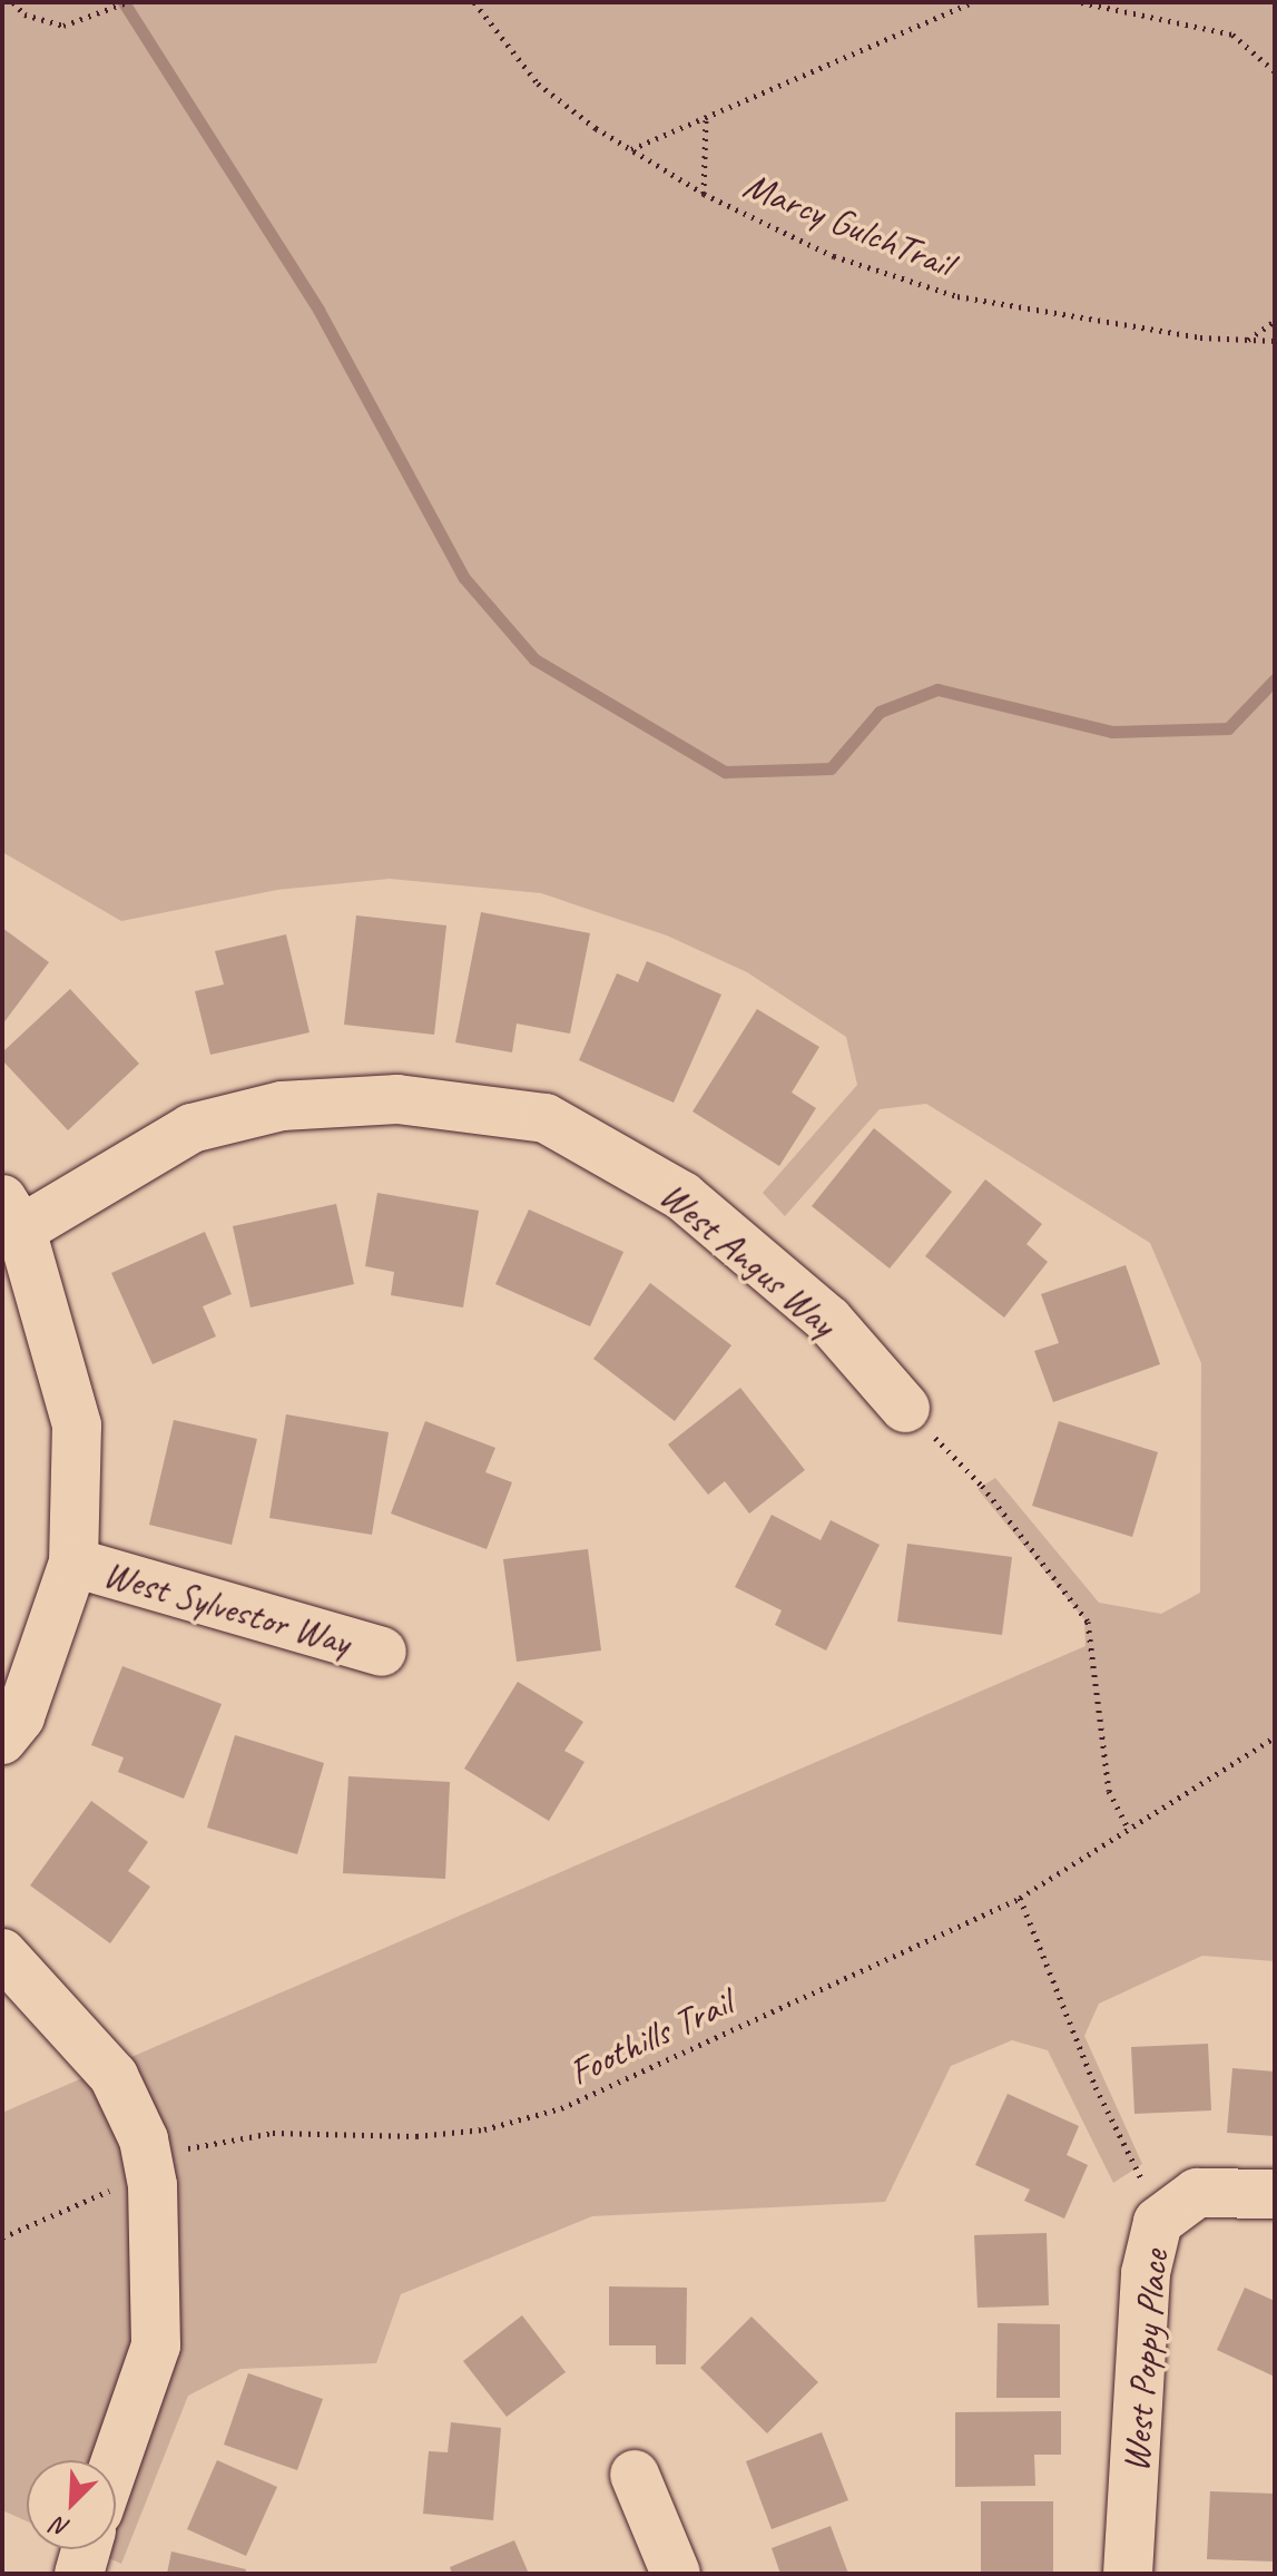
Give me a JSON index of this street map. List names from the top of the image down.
{
  "streets": {
    "street": ["West Angus Way", "West Sylvestor Way", "West Poppy Place"],
    "path": ["Marcy GulchTrail", "Foothills Trail"]
  },
  "north": "bottom left"
}
